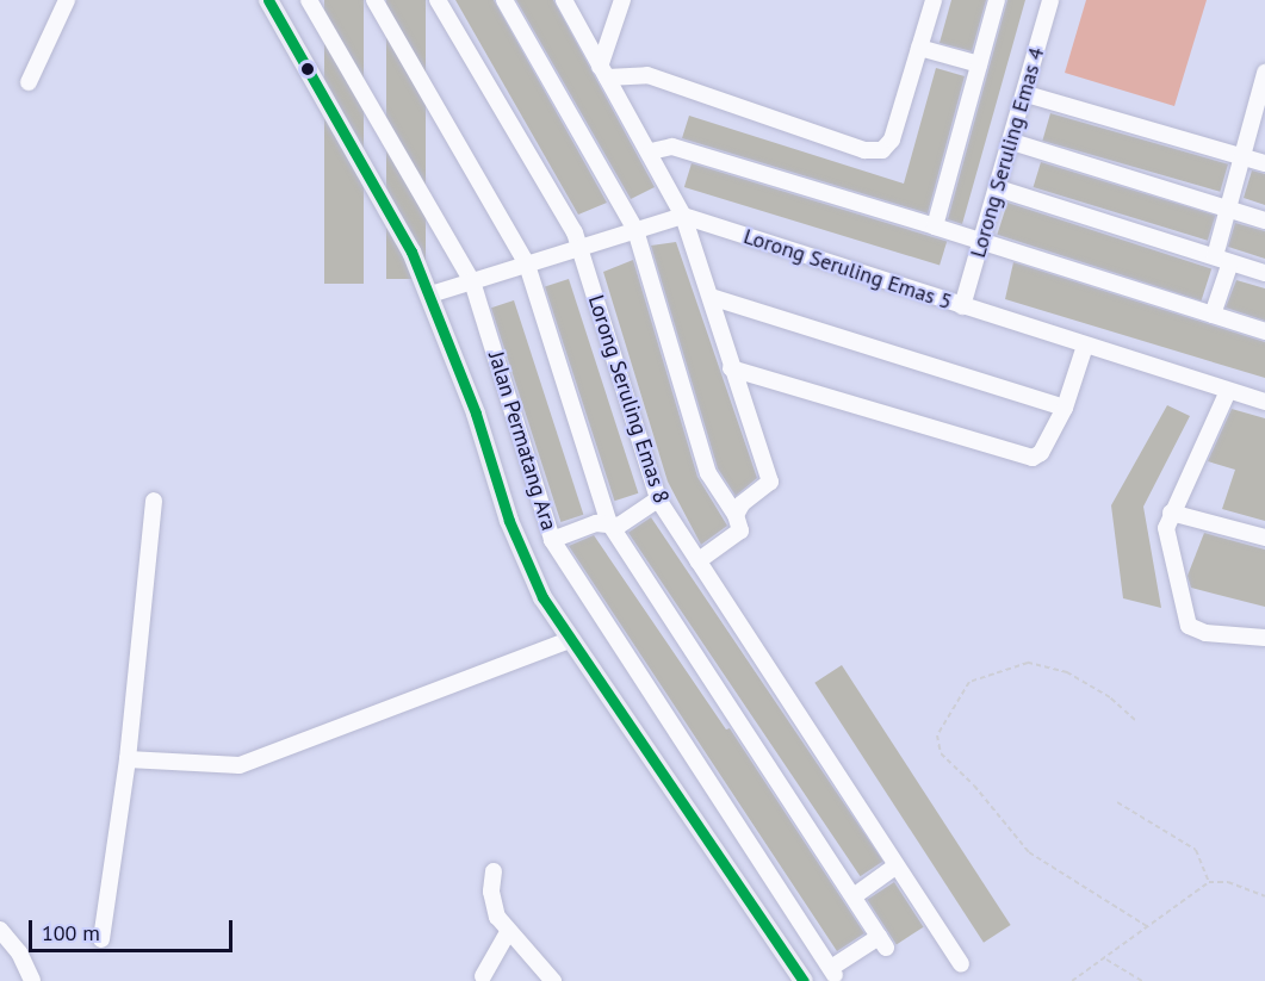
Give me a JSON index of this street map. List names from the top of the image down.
{
  "streets": {
    "street": [
      "Lorong Seruling Emas 4",
      "Lorong Seruling Emas 5",
      "Lorong Seruling Emas 8",
      "Jalan Permatang Ara"
    ]
  },
  "crossings": [
    ["Lorong Seruling Emas 4", "Lorong Seruling Emas 5"]
  ],
  "scale_bar": "100 m"
}
